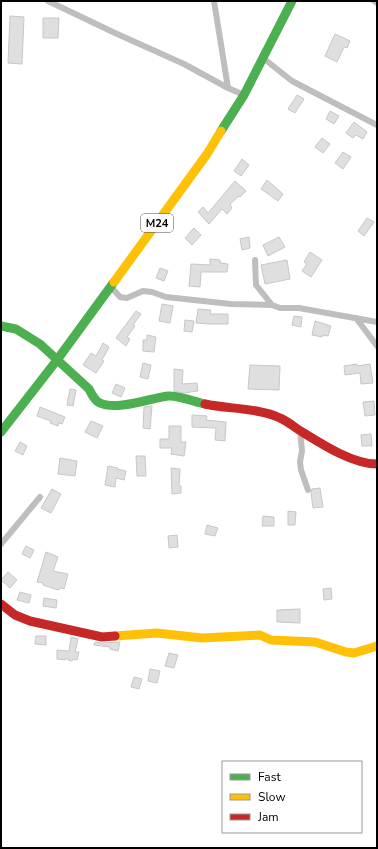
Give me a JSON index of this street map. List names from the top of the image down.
{
  "streets": {
    "street": ["M24"]
  },
  "legend": ["Fast", "Slow", "Jam"]
}
